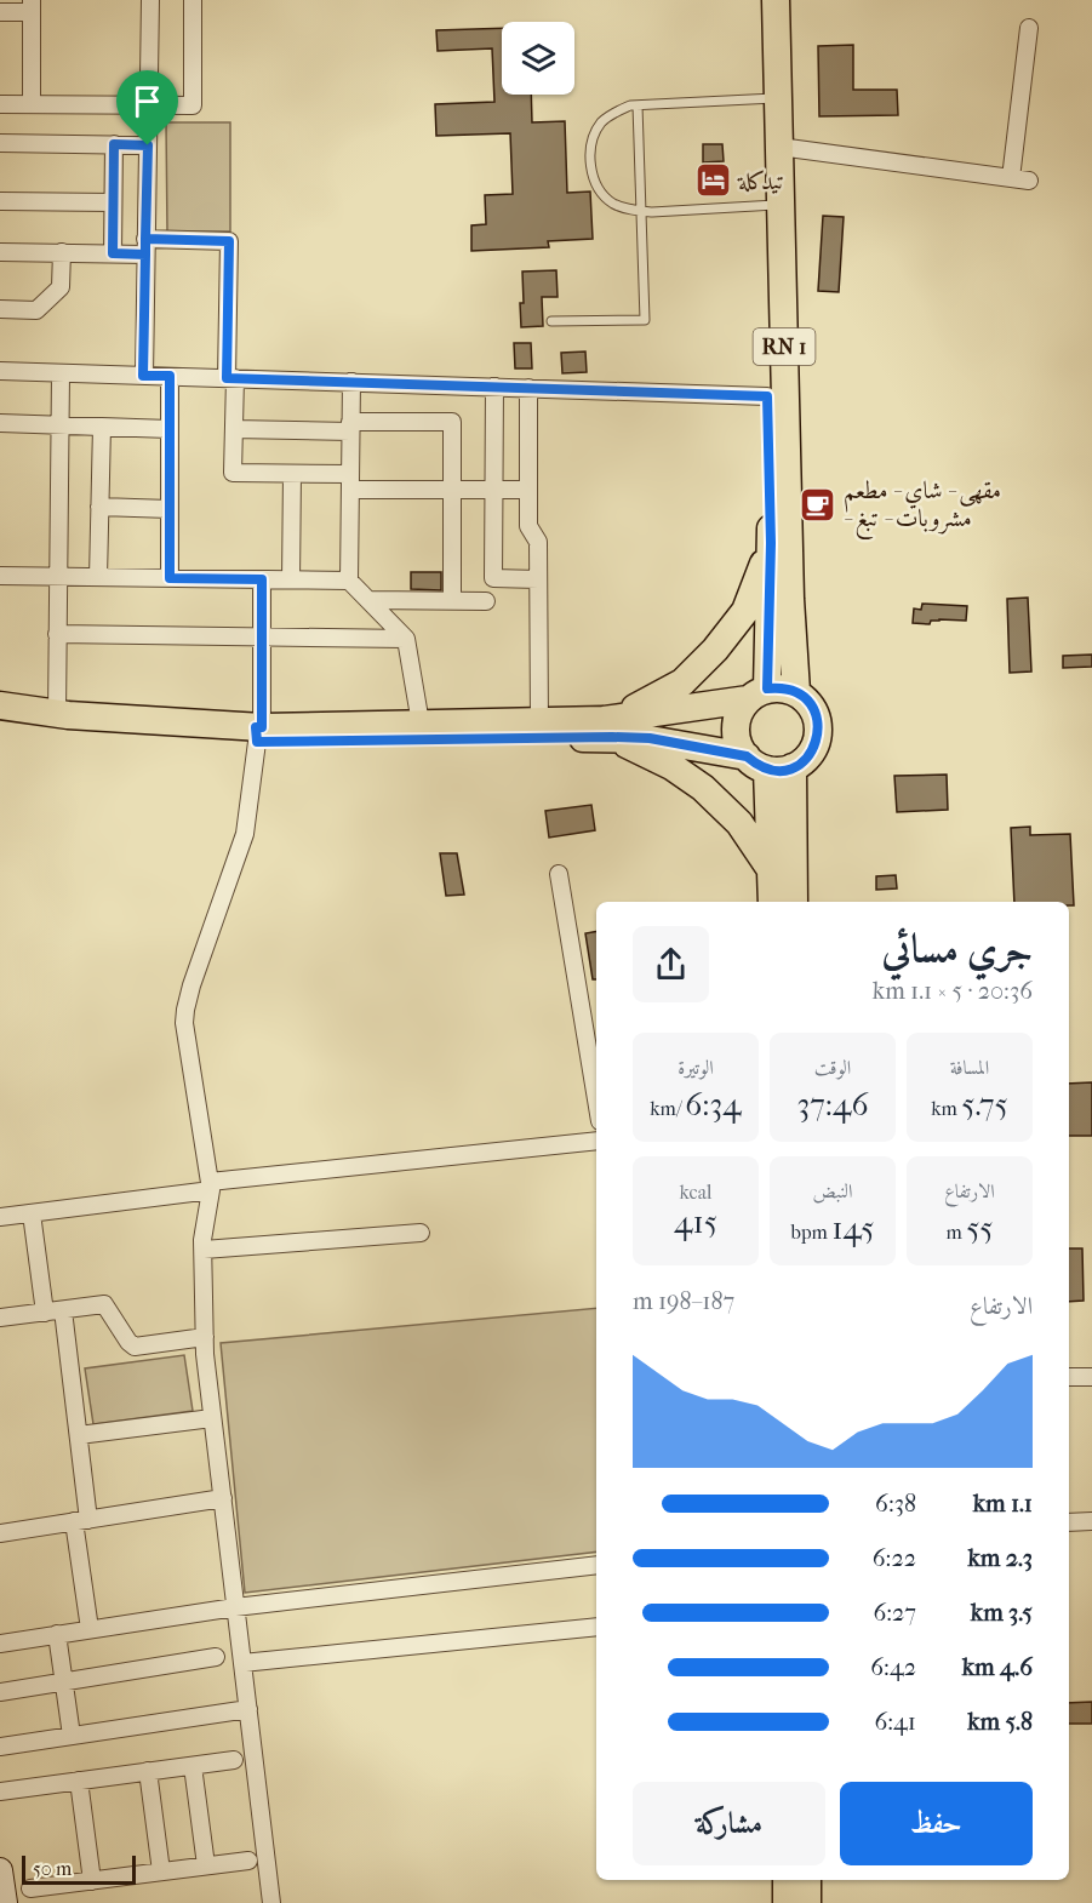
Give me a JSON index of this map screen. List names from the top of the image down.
{
  "streets": {
    "main road": ["RN 1"]
  },
  "places": {
    "hotel": ["تيدكلة"],
    "cafe": ["مقهى - شاي - مطعم - مشروبات - تبغ"]
  },
  "scale_bar": "50 m",
  "page": {
    "heading": ["جري مسائي", "20:36 · 5 × 1.1 km"],
    "stats": [
      ["المسافة", "5.75 km"],
      ["الوقت", "37:46"],
      ["الوتيرة", "6:34 /km"],
      ["الارتفاع", "55 m"],
      ["النبض", "145 bpm"],
      ["kcal", "415"]
    ],
    "chart": ["الارتفاع", "187–198 m"],
    "list": [
      {
        "name": "1.1 km",
        "note": "6:38"
      },
      {
        "name": "2.3 km",
        "note": "6:22"
      },
      {
        "name": "3.5 km",
        "note": "6:27"
      },
      {
        "name": "4.6 km",
        "note": "6:42"
      },
      {
        "name": "5.8 km",
        "note": "6:41"
      }
    ],
    "buttons": ["حفظ", "مشاركة"],
    "scale": "50 m"
  }
}
